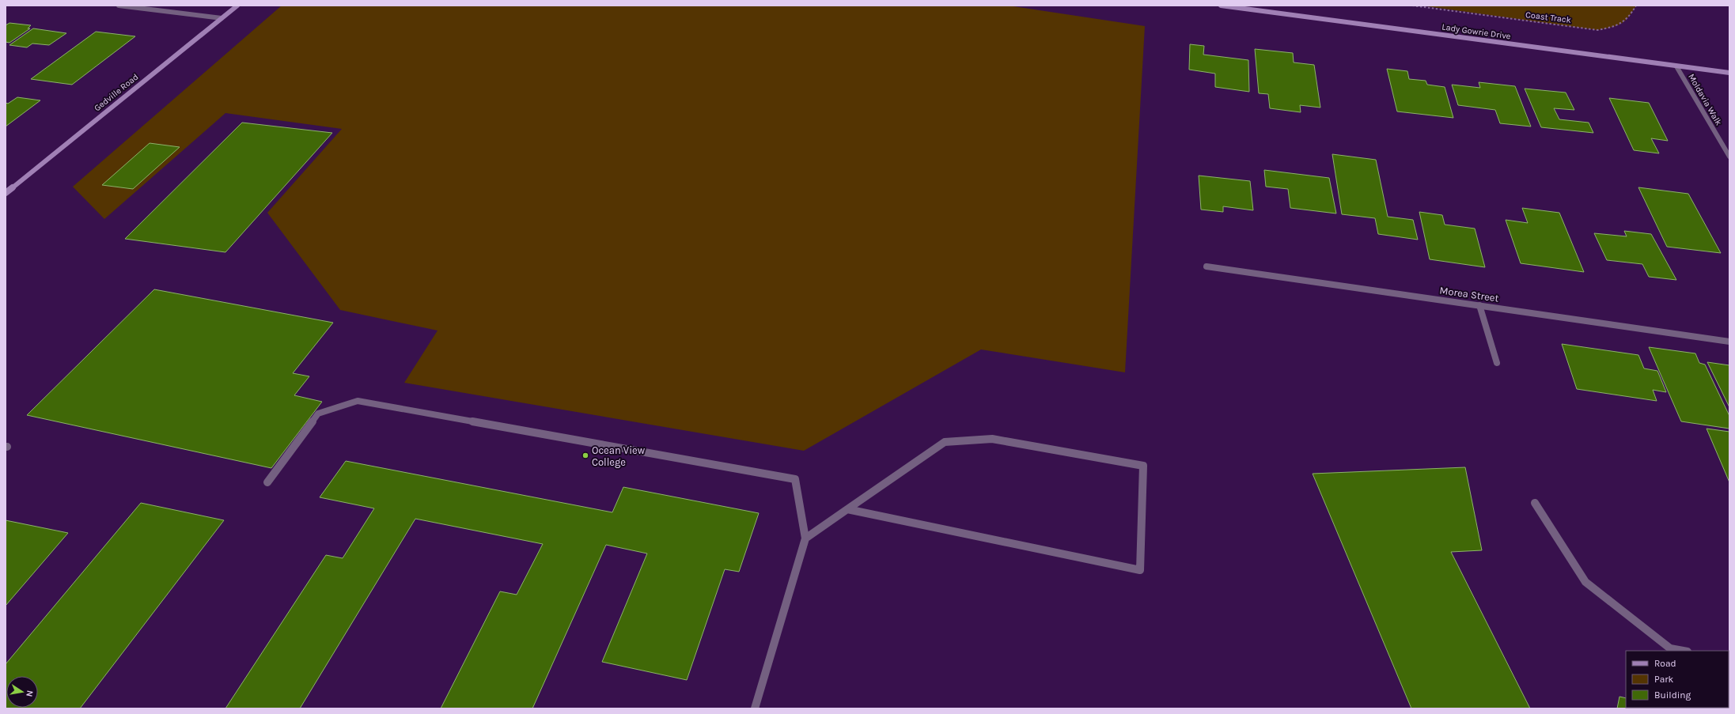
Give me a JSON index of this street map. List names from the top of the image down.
{
  "streets": {
    "main road": ["Lady Gowrie Drive", "Gedville Road"],
    "street": ["Moldavia Walk", "Morea Street"],
    "path": ["Coast Track"]
  },
  "crossings": [
    ["Lady Gowrie Drive", "Moldavia Walk"]
  ],
  "places": ["Ocean View College"],
  "legend": ["Road", "Park", "Building"],
  "north": "right"
}
